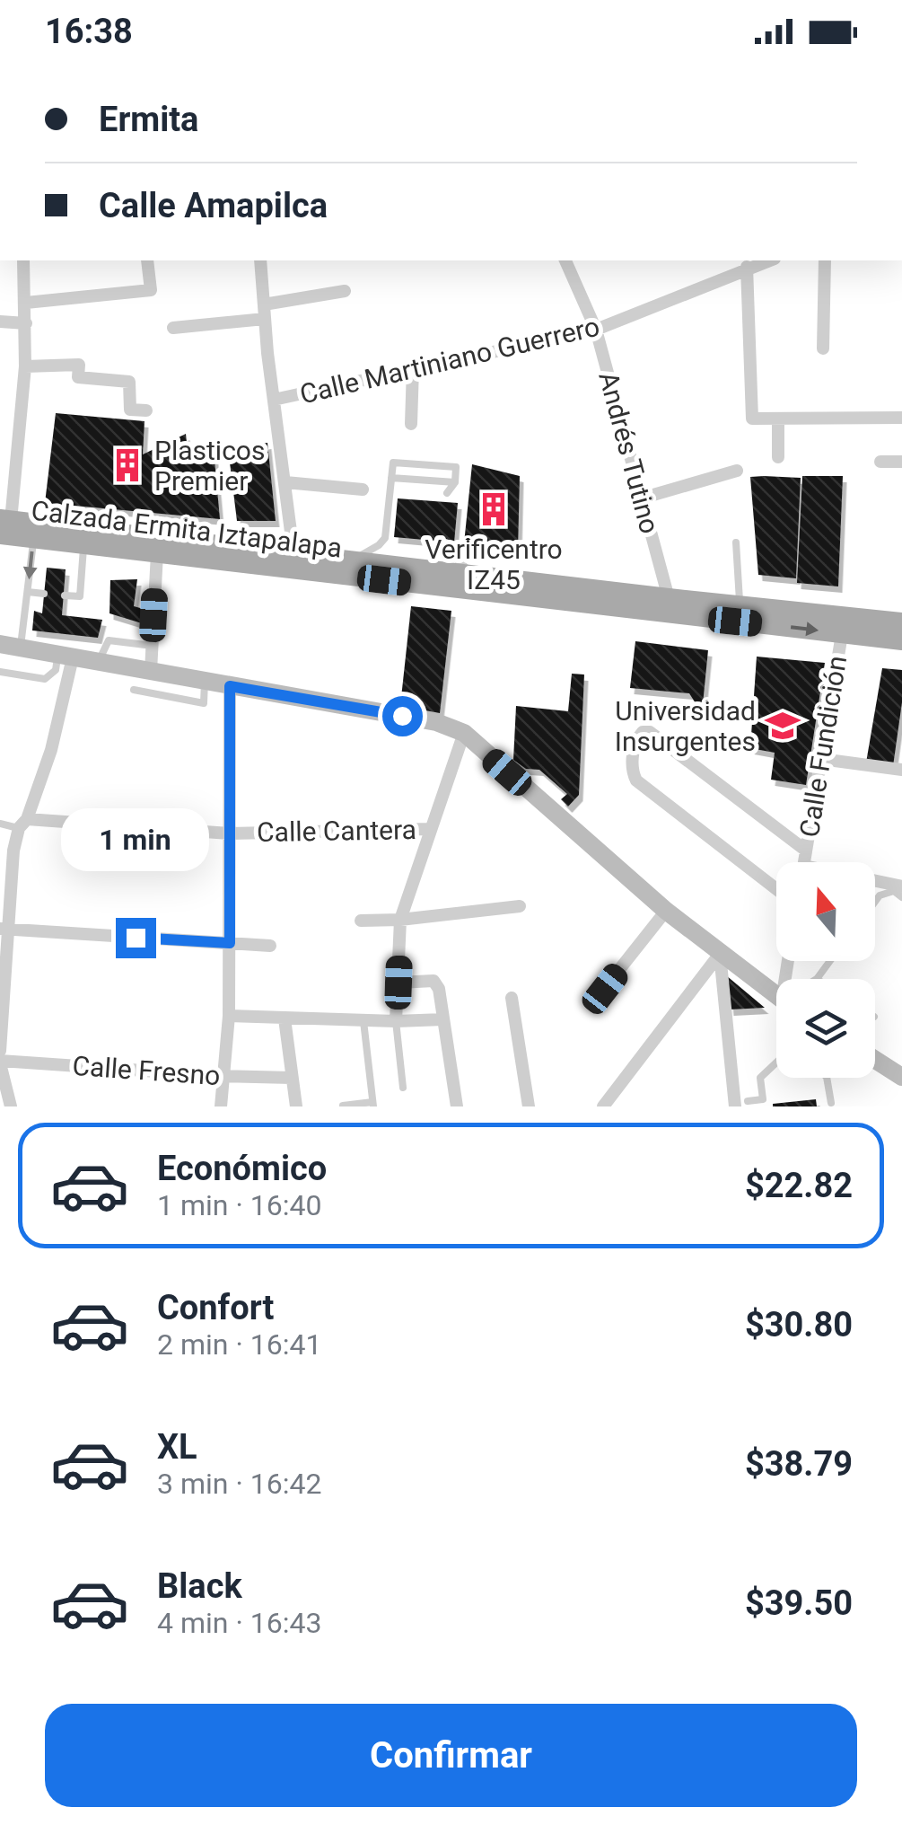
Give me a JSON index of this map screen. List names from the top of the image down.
{
  "streets": {
    "main road": ["Calzada Ermita Iztapalapa"],
    "street": [
      "Calle Martiniano Guerrero",
      "Andrés Tutino",
      "Calle Fundición",
      "Calle Cantera",
      "Calle Fresno"
    ]
  },
  "crossings": [
    ["Calle Martiniano Guerrero", "Andrés Tutino"],
    ["Andrés Tutino", "Calzada Ermita Iztapalapa"],
    ["Calzada Ermita Iztapalapa", "Calle Fundición"]
  ],
  "places": {
    "building": ["Plasticos Premier", "Verificentro IZ45"],
    "school or university": ["Universidad Insurgentes"]
  },
  "north": "top",
  "page": {
    "status": "16:38",
    "banner": ["Ermita", "Calle Amapilca"],
    "bubble": "1 min",
    "list": [
      {
        "name": "Económico",
        "note": "1 min · 16:40",
        "value": "$22.82"
      },
      {
        "name": "Confort",
        "note": "2 min · 16:41",
        "value": "$30.80"
      },
      {
        "name": "XL",
        "note": "3 min · 16:42",
        "value": "$38.79"
      },
      {
        "name": "Black",
        "note": "4 min · 16:43",
        "value": "$39.50"
      }
    ],
    "buttons": "Confirmar"
  }
}
